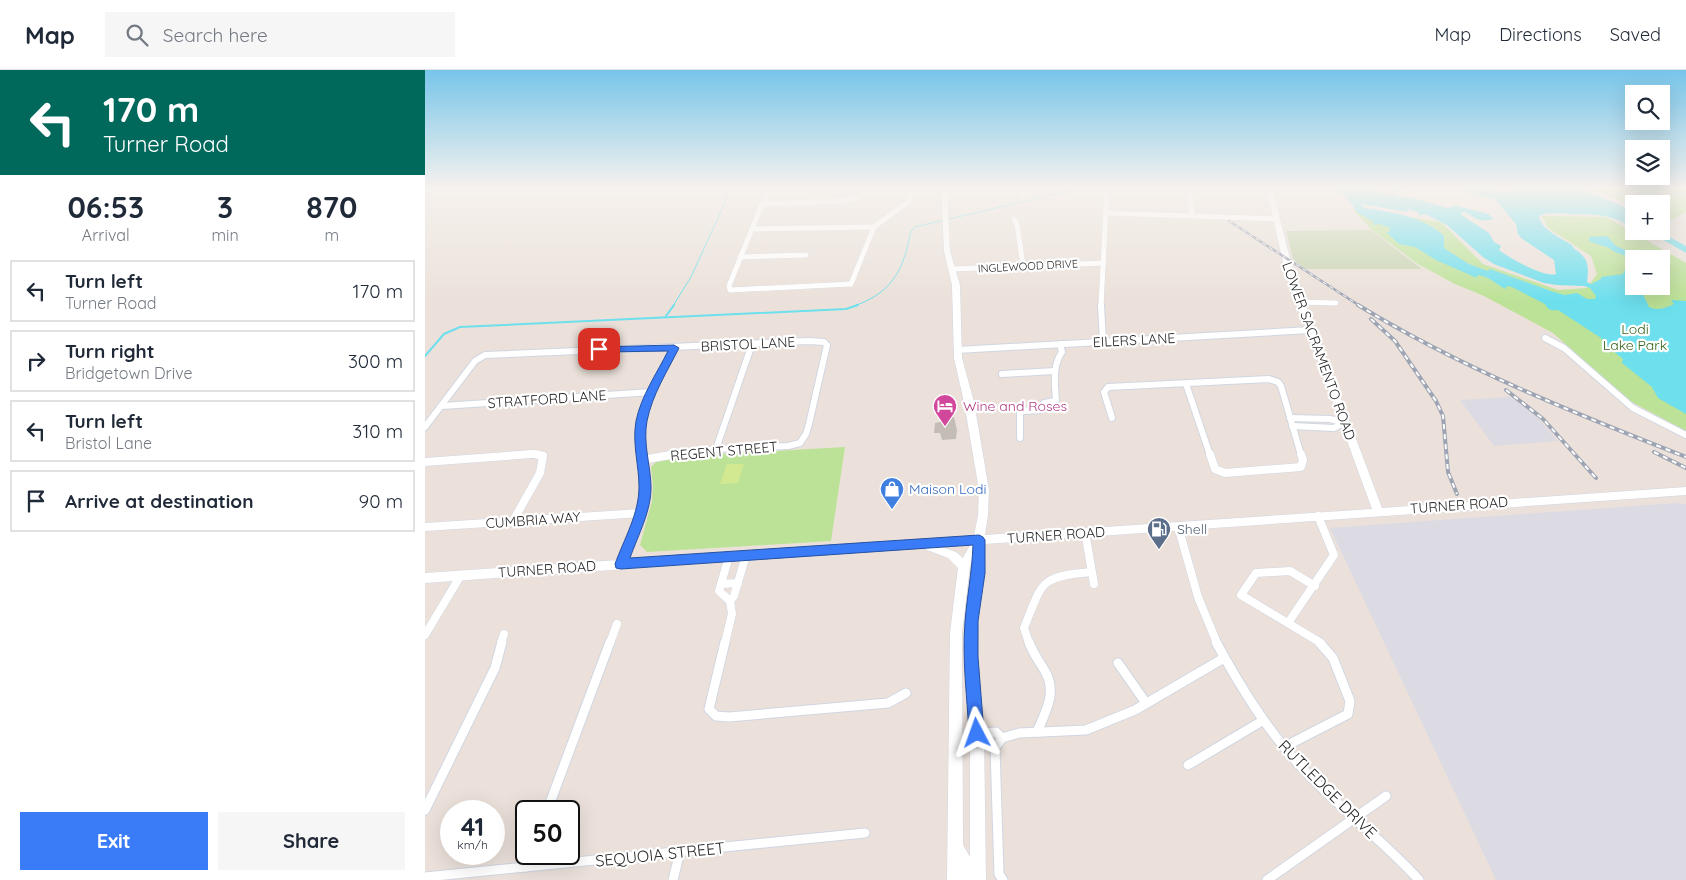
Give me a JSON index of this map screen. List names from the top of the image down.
{
  "streets": {
    "main road": ["LOWER SACRAMENTO ROAD", "TURNER ROAD"],
    "street": [
      "INGLEWOOD DRIVE",
      "EILERS LANE",
      "BRISTOL LANE",
      "STRATFORD LANE",
      "REGENT STREET",
      "CUMBRIA WAY",
      "RUTLEDGE DRIVE",
      "SEQUOIA STREET"
    ]
  },
  "crossings": [
    ["EILERS LANE", "LOWER SACRAMENTO ROAD"],
    ["BRISTOL LANE", "STRATFORD LANE"],
    ["BRISTOL LANE", "REGENT STREET"],
    ["LOWER SACRAMENTO ROAD", "TURNER ROAD"],
    ["TURNER ROAD", "RUTLEDGE DRIVE"]
  ],
  "parks": ["Lodi Lake Park"],
  "places": {
    "hotel": ["Wine and Roses"],
    "shop": ["Maison Lodi"],
    "fuel station": ["Shell"]
  },
  "page": {
    "header": "Map",
    "search": "Search here",
    "nav": ["Map", "Directions", "Saved"],
    "turn": ["170 m", "Turner Road"],
    "map_buttons": ["+", "−"],
    "eta": [
      "06:53",
      "Arrival",
      "3",
      "min",
      "870",
      "m"
    ],
    "list": [
      {
        "name": "Turn left",
        "note": "Turner Road",
        "value": "170 m"
      },
      {
        "name": "Turn right",
        "note": "Bridgetown Drive",
        "value": "300 m"
      },
      {
        "name": "Turn left",
        "note": "Bristol Lane",
        "value": "310 m"
      },
      {
        "name": "Arrive at destination",
        "value": "90 m"
      }
    ],
    "speed": "41 km/h",
    "limit": "50",
    "buttons": ["Exit", "Share"]
  }
}
